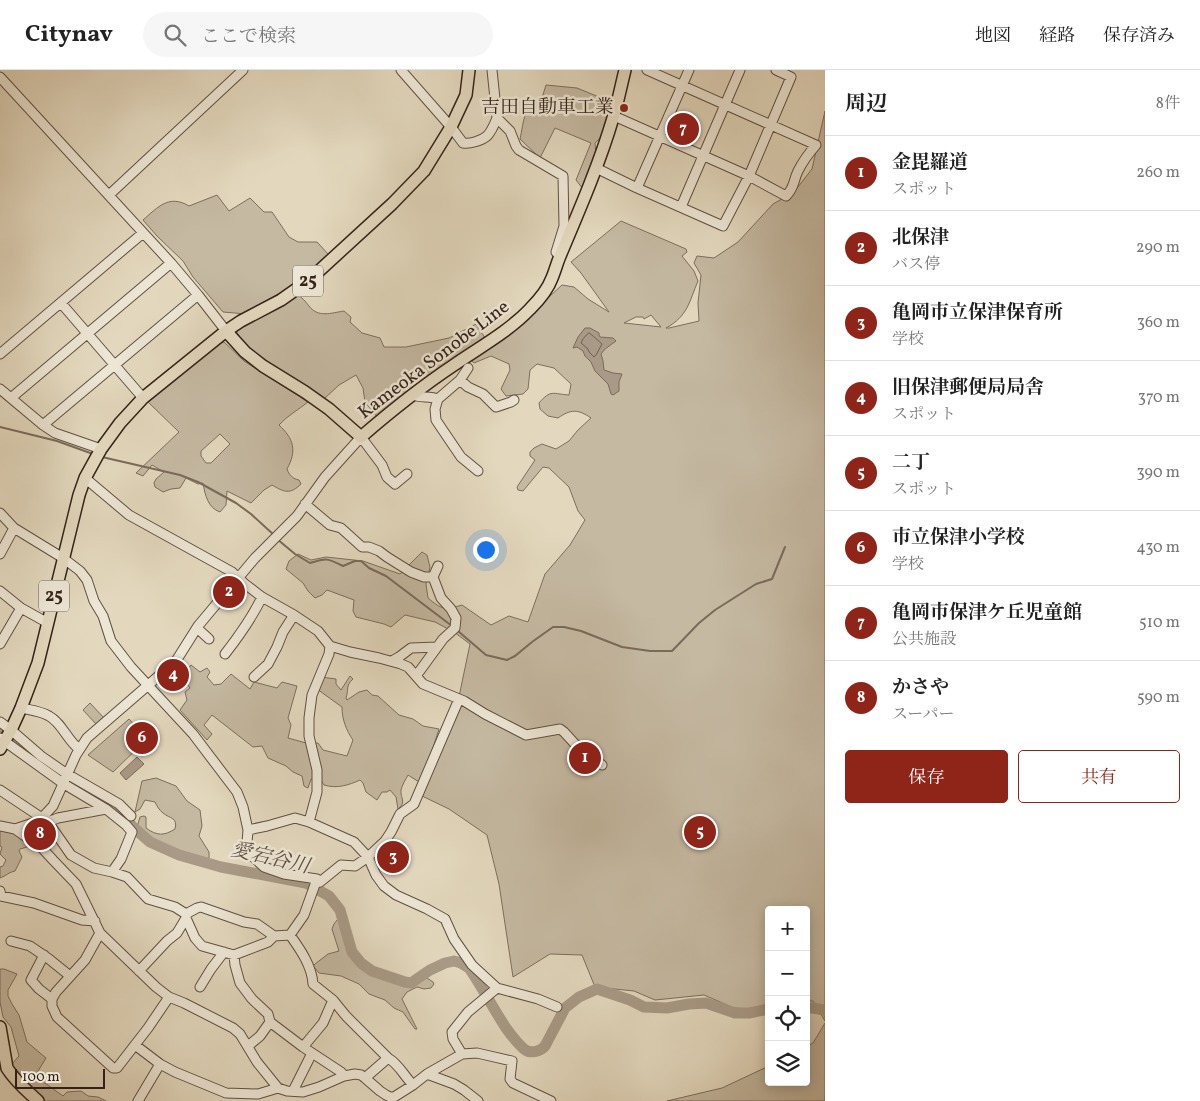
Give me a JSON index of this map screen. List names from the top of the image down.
{
  "streets": {
    "main road": ["25", "Kameoka Sonobe Line"]
  },
  "crossings": [
    ["25", "Kameoka Sonobe Line"]
  ],
  "water": ["愛宕谷川"],
  "places": ["吉田自動車工業"],
  "scale_bar": "100 m",
  "page": {
    "header": "Citynav",
    "search": "ここで検索",
    "nav": ["地図", "経路", "保存済み"],
    "heading": ["周辺", "8件"],
    "pins": [
      "7",
      "2",
      "4",
      "6",
      "1",
      "5",
      "8",
      "3"
    ],
    "list": [
      {
        "mark": "1",
        "name": "金毘羅道",
        "note": "スポット",
        "value": "260 m"
      },
      {
        "mark": "2",
        "name": "北保津",
        "note": "バス停",
        "value": "290 m"
      },
      {
        "mark": "3",
        "name": "亀岡市立保津保育所",
        "note": "学校",
        "value": "360 m"
      },
      {
        "mark": "4",
        "name": "旧保津郵便局局舎",
        "note": "スポット",
        "value": "370 m"
      },
      {
        "mark": "5",
        "name": "二丁",
        "note": "スポット",
        "value": "390 m"
      },
      {
        "mark": "6",
        "name": "市立保津小学校",
        "note": "学校",
        "value": "430 m"
      },
      {
        "mark": "7",
        "name": "亀岡市保津ケ丘児童館",
        "note": "公共施設",
        "value": "510 m"
      },
      {
        "mark": "8",
        "name": "かさや",
        "note": "スーパー",
        "value": "590 m"
      }
    ],
    "buttons": ["保存", "共有"],
    "map_buttons": ["+", "−"],
    "scale": "100 m"
  }
}
